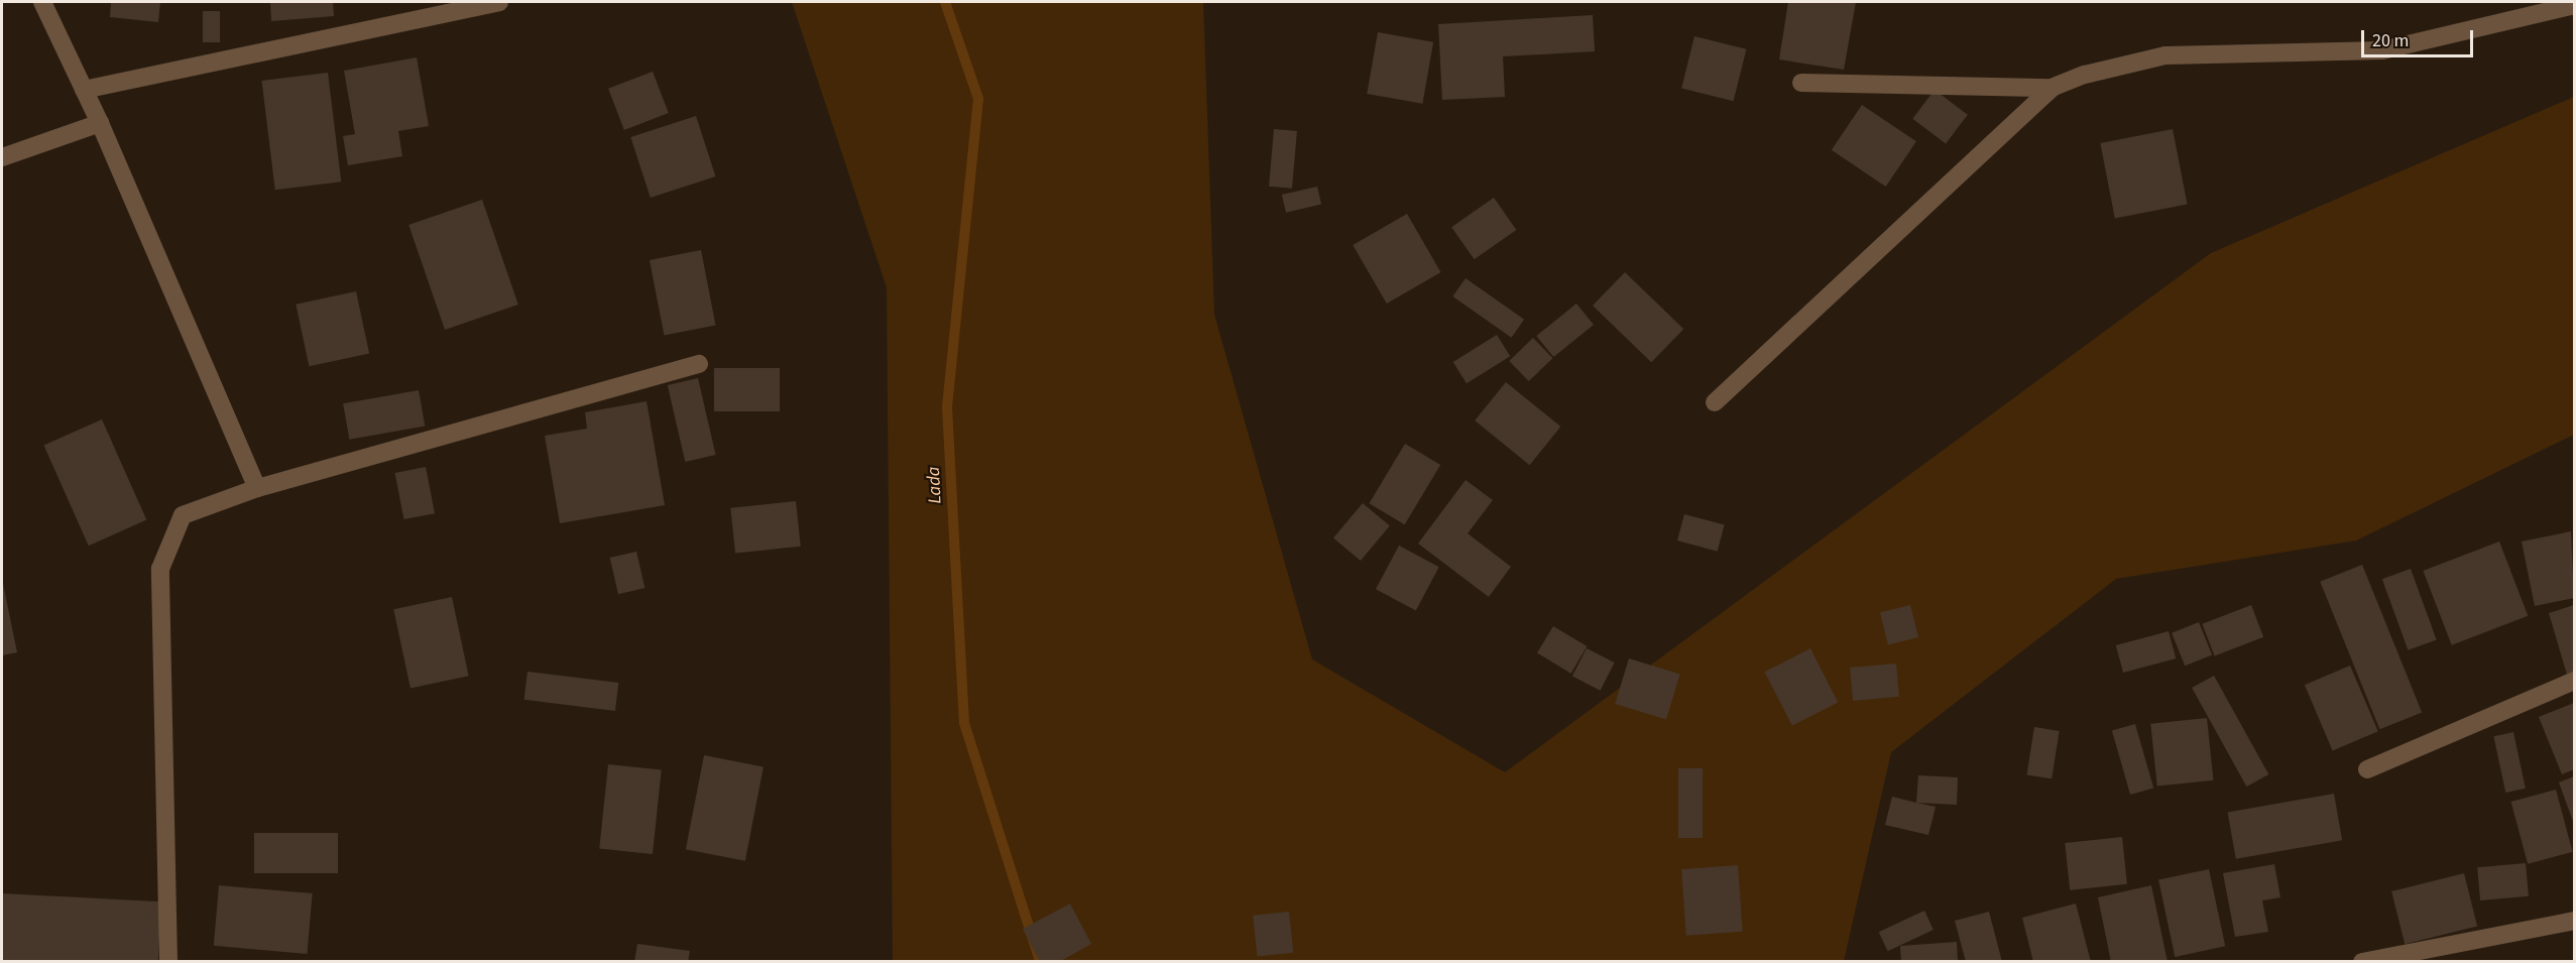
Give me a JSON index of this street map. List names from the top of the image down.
{
  "water": ["Lada"],
  "scale_bar": "20 m"
}
